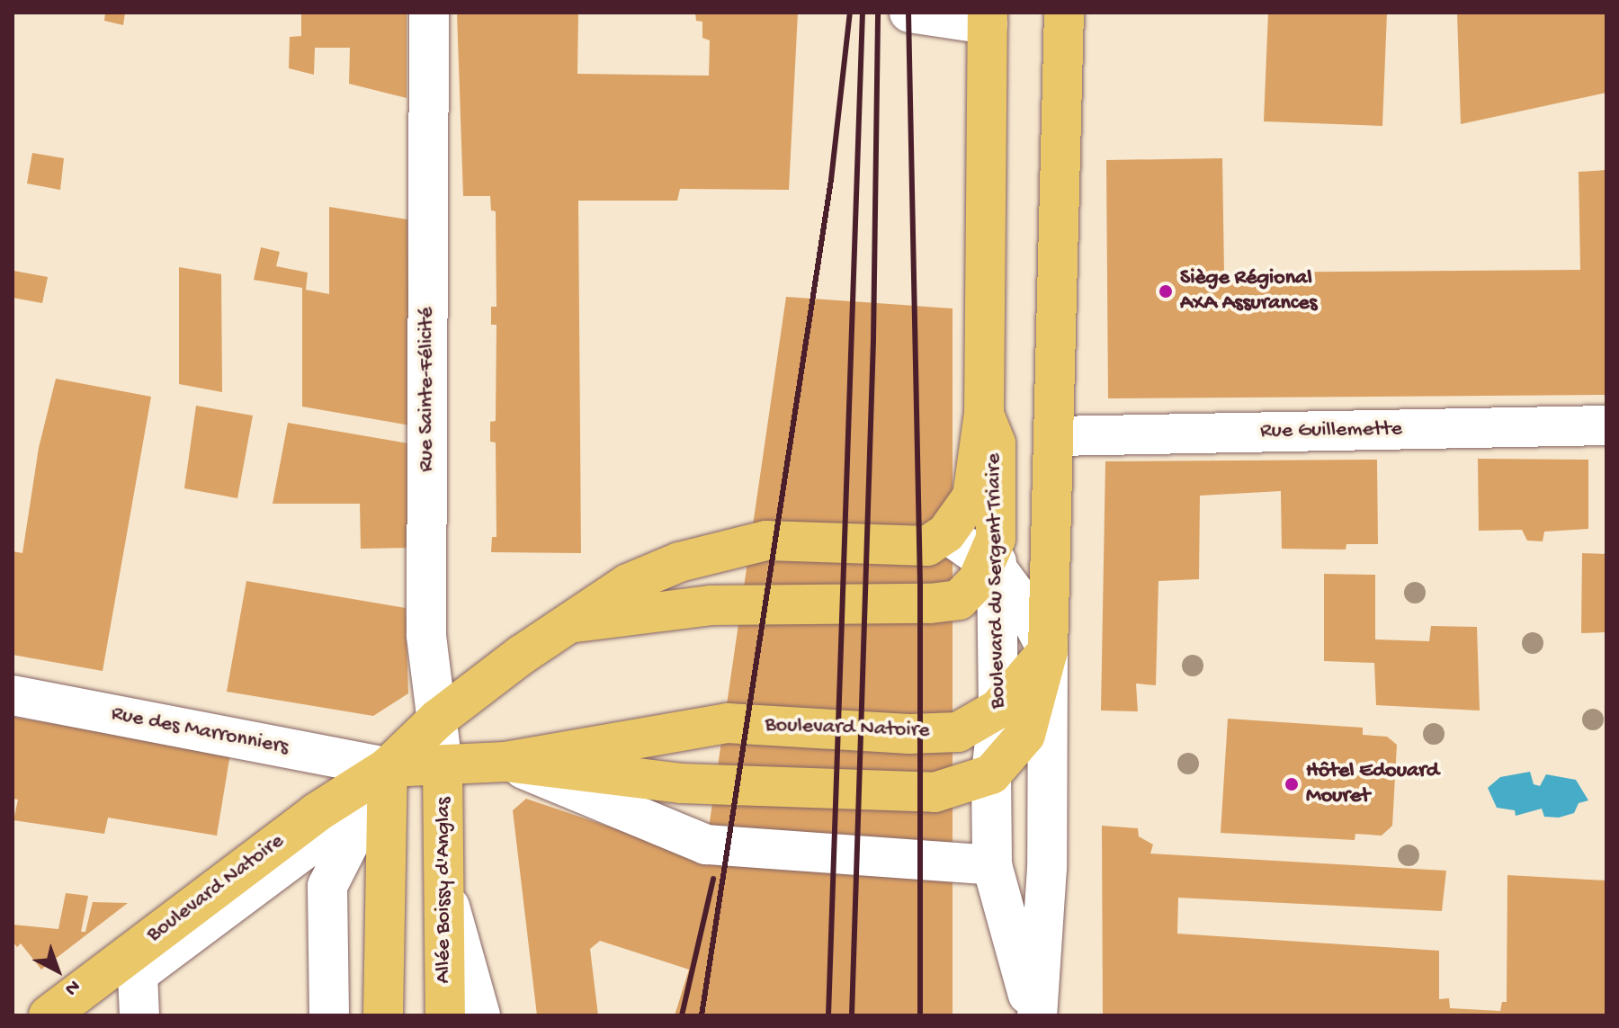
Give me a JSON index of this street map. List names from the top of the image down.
{
  "streets": {
    "main road": ["Boulevard du Sergent Triaire", "Boulevard Natoire", "Allée Boissy d'Anglas"],
    "street": ["Rue Sainte-Félicité", "Rue Guillemette", "Rue des Marronniers"]
  },
  "crossings": [
    ["Rue Sainte-Félicité", "Boulevard Natoire"],
    ["Rue Sainte-Félicité", "Allée Boissy d'Anglas"],
    ["Rue Guillemette", "Boulevard du Sergent Triaire"],
    ["Boulevard du Sergent Triaire", "Boulevard Natoire"],
    ["Boulevard Natoire", "Rue des Marronniers"],
    ["Boulevard Natoire", "Allée Boissy d'Anglas"]
  ],
  "places": ["Siège Régional AXA Assurances", "Hôtel Edouard Mouret"],
  "north": "bottom right"
}
